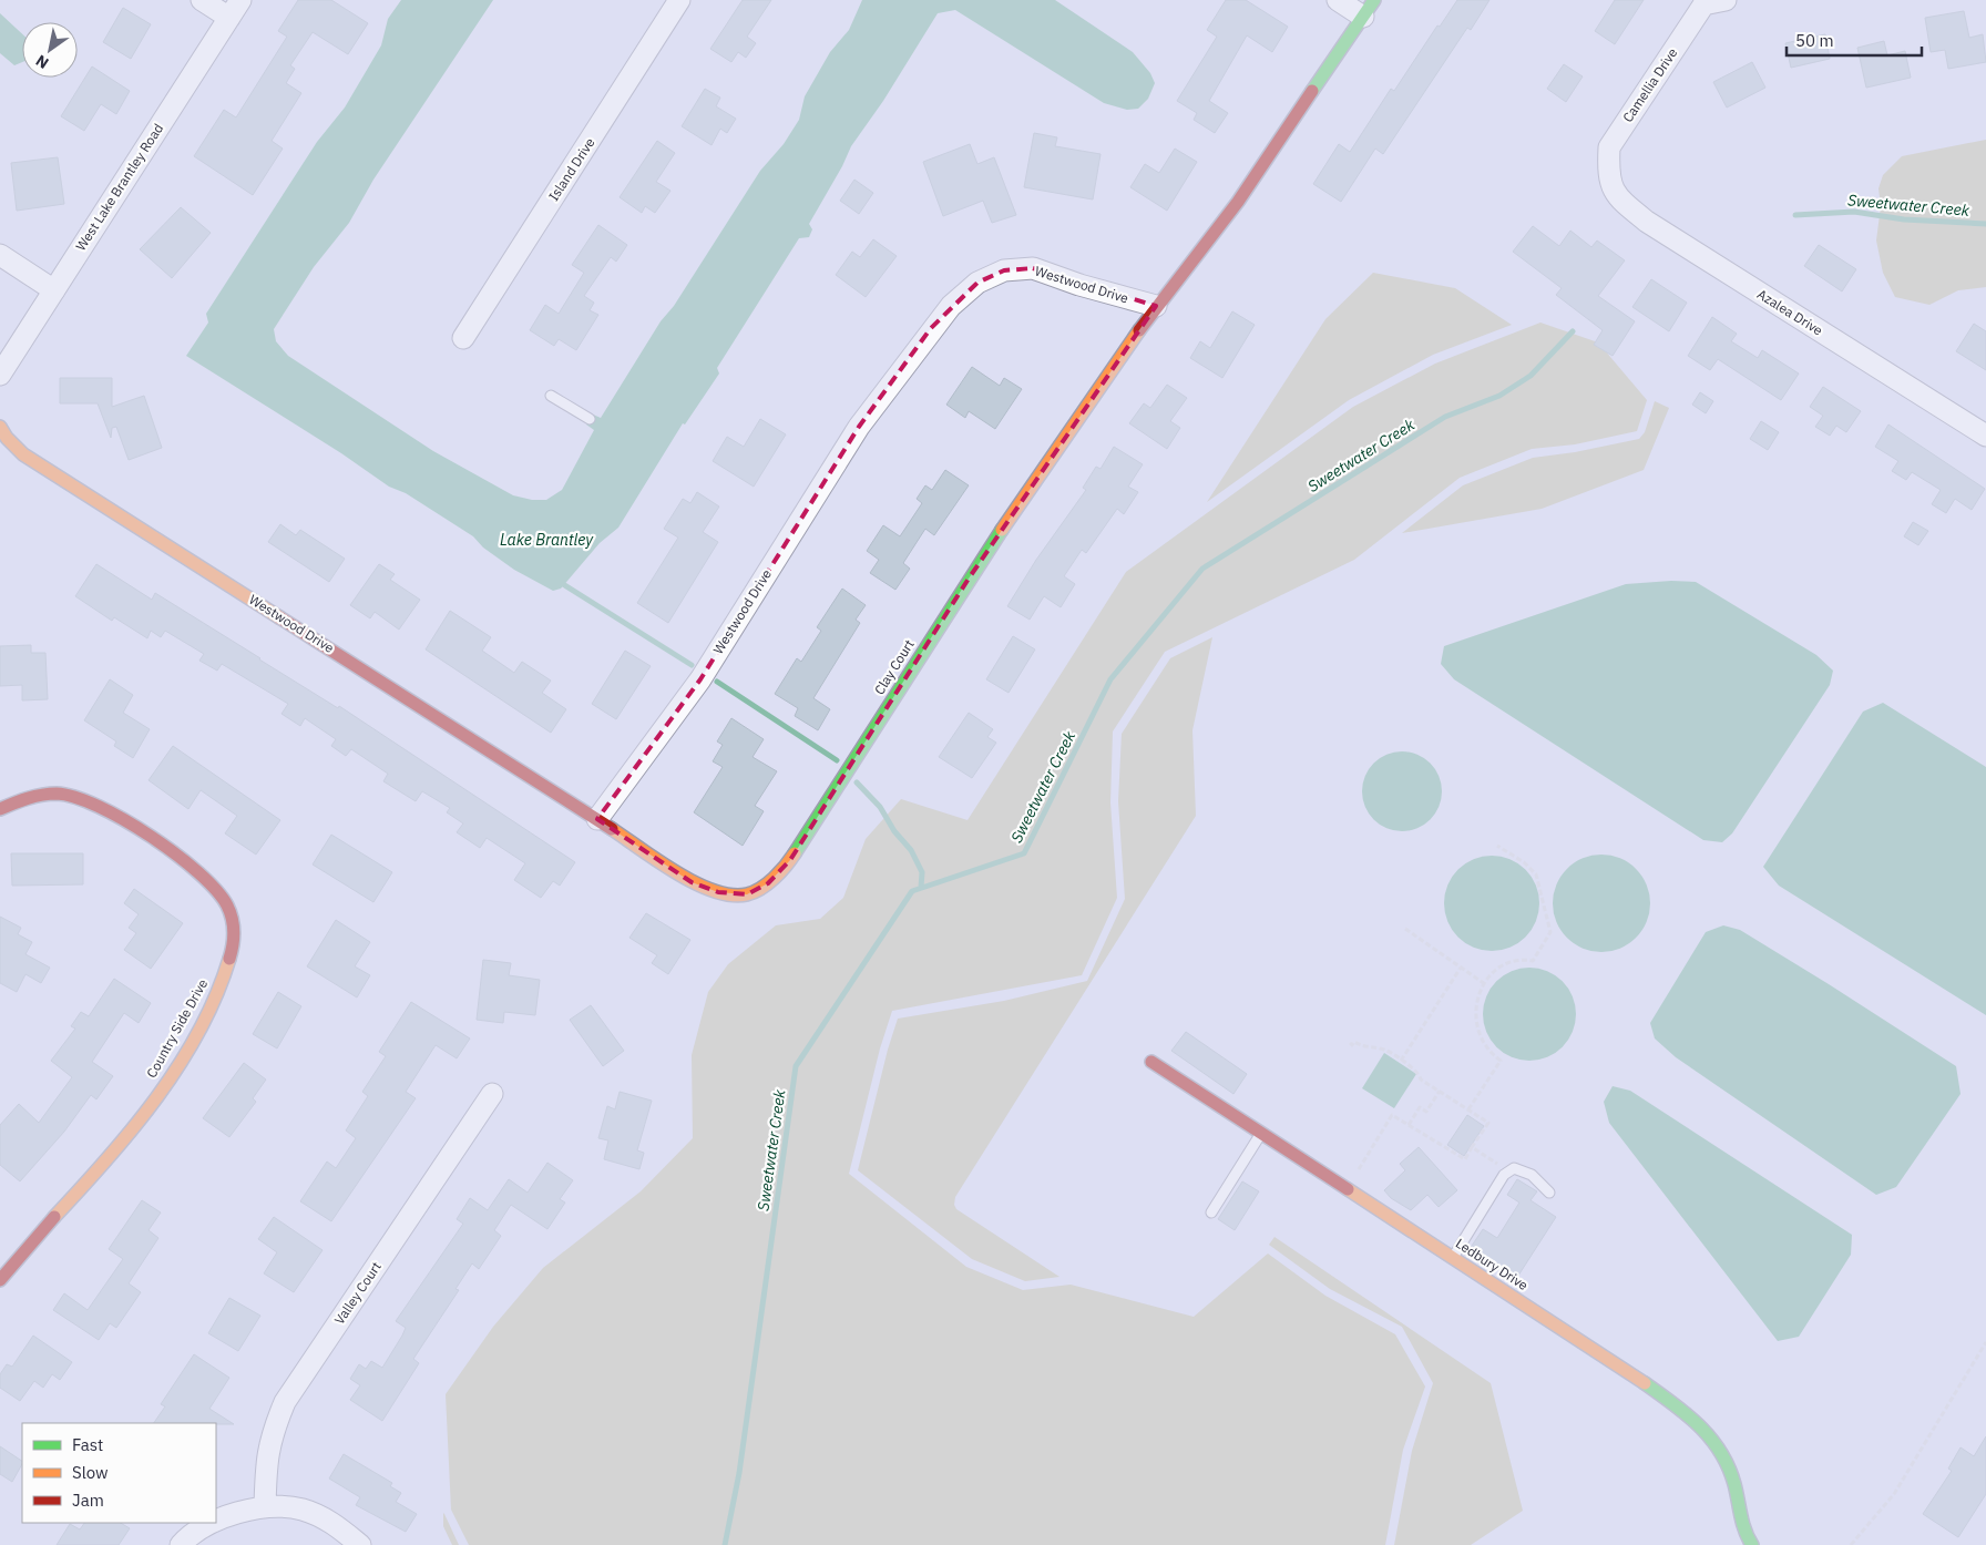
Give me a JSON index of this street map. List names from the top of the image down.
{
  "streets": {
    "street": [
      "Camellia Drive",
      "Island Drive",
      "West Lake Brantley Road",
      "Westwood Drive",
      "Azalea Drive",
      "Clay Court",
      "Country Side Drive",
      "Ledbury Drive",
      "Valley Court"
    ]
  },
  "crossings": [
    ["Camellia Drive", "Azalea Drive"],
    ["Westwood Drive", "Clay Court"]
  ],
  "water": ["Sweetwater Creek", "Lake Brantley"],
  "legend": ["Fast", "Slow", "Jam"],
  "scale_bar": "50 m",
  "north": "bottom left"
}
